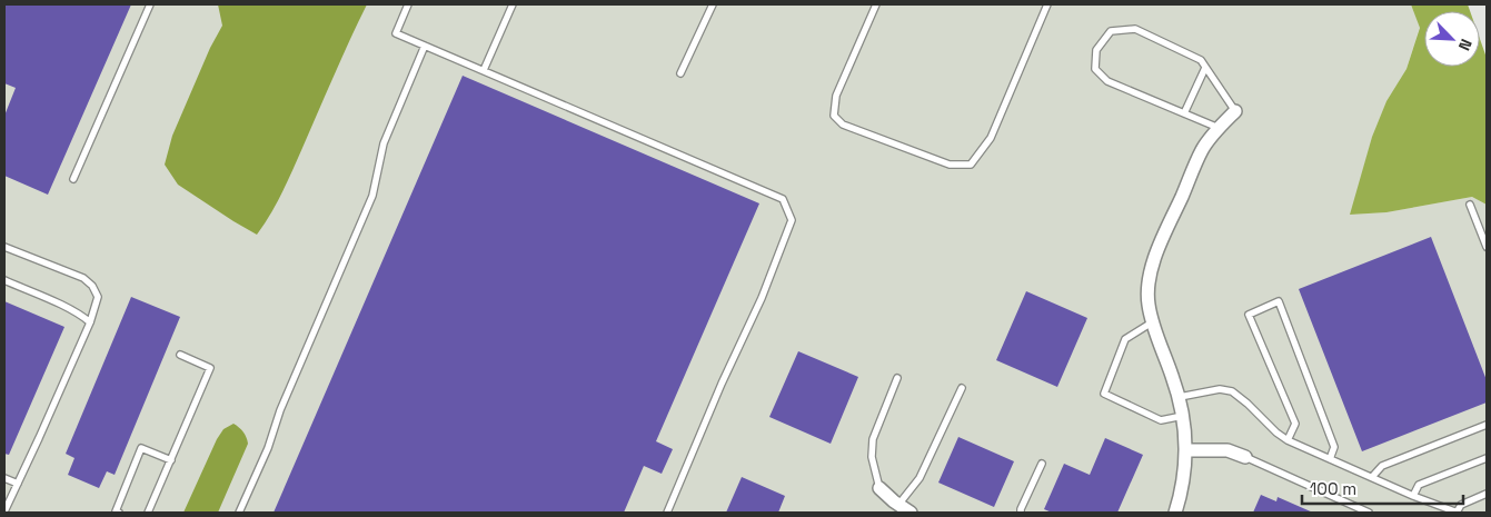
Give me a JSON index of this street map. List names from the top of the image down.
{
  "scale_bar": "100 m",
  "north": "bottom right"
}
